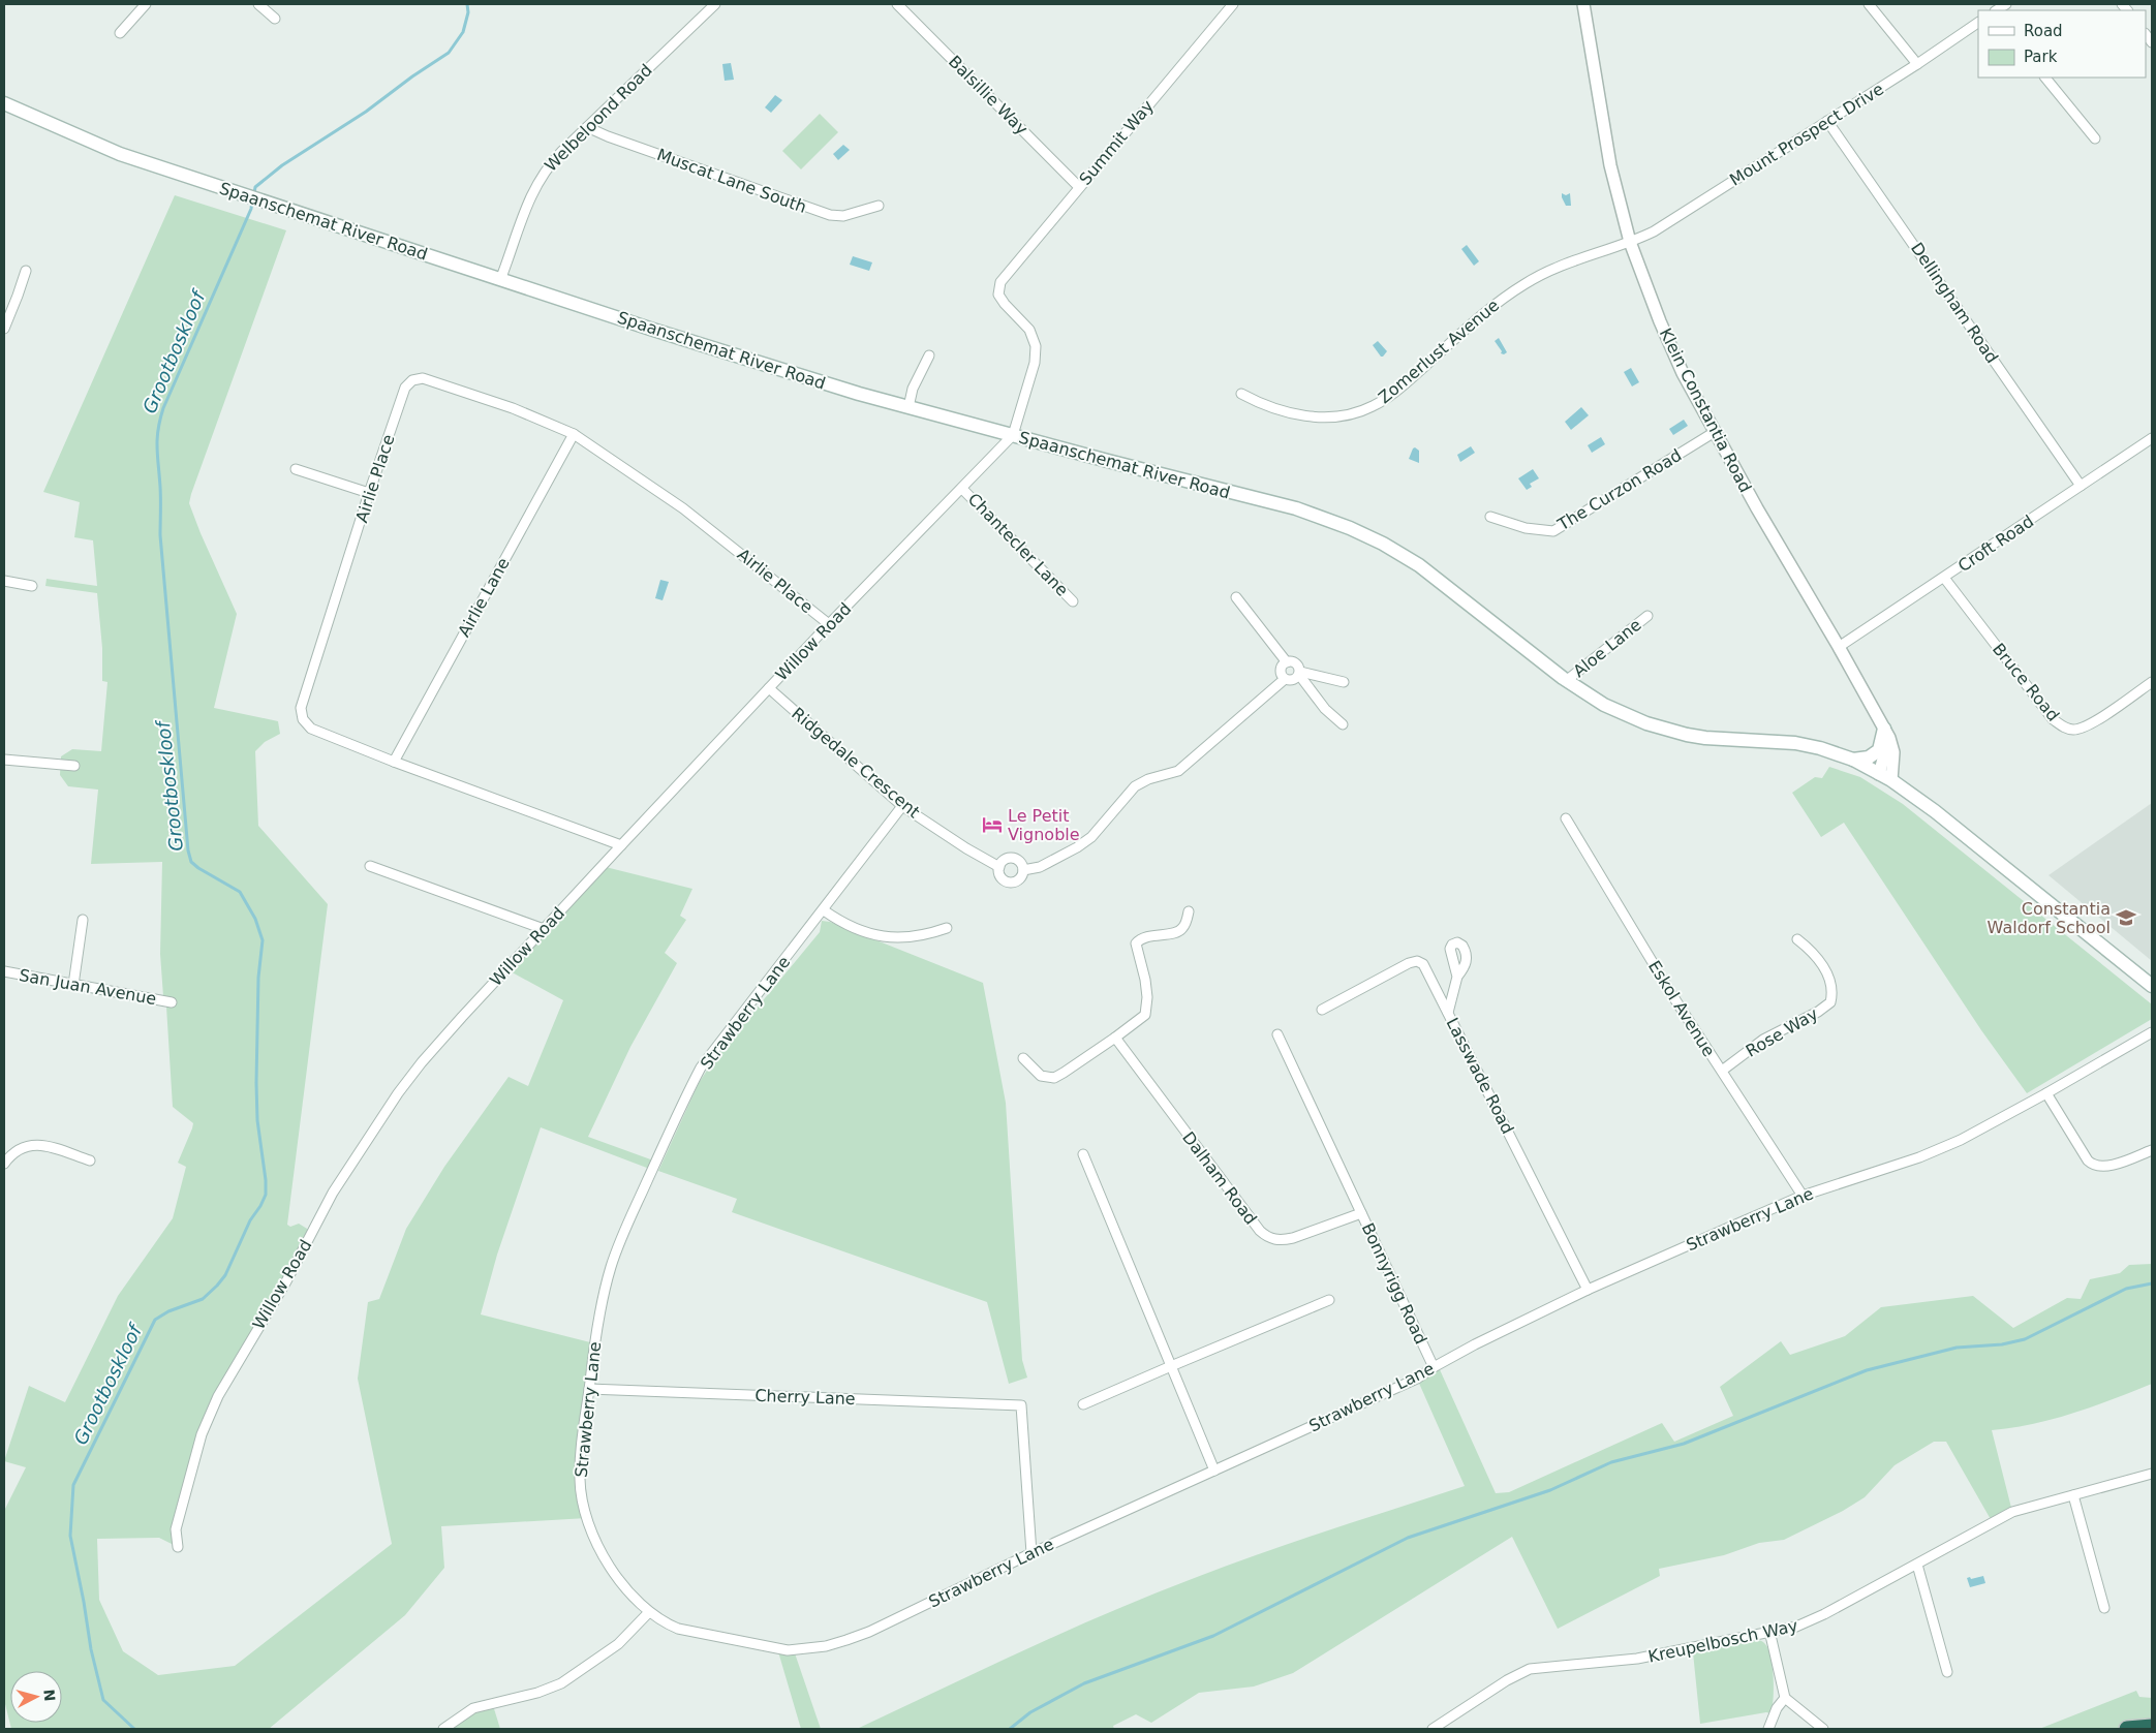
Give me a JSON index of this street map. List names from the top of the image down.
{
  "streets": {
    "main road": ["Spaanschemat River Road"],
    "street": [
      "Balsillie Way",
      "Welbeloond Road",
      "Mount Prospect Drive",
      "Summit Way",
      "Muscat Lane South",
      "Dellingham Road",
      "Zomerlust Avenue",
      "Klein Constantia Road",
      "Airlie Place",
      "The Curzon Road",
      "Croft Road",
      "Chantecler Lane",
      "Airlie Lane",
      "Willow Road",
      "Aloe Lane",
      "Bruce Road",
      "Ridgedale Crescent",
      "San Juan Avenue",
      "Eskol Avenue",
      "Strawberry Lane",
      "Rose Way",
      "Lasswade Road",
      "Dalham Road",
      "Bonnyrigg Road",
      "Cherry Lane",
      "Kreupelbosch Way"
    ]
  },
  "crossings": [
    ["Balsillie Way", "Summit Way"],
    ["Welbeloond Road", "Muscat Lane South"],
    ["Welbeloond Road", "Spaanschemat River Road"],
    ["Mount Prospect Drive", "Dellingham Road"],
    ["Mount Prospect Drive", "Zomerlust Avenue"],
    ["Mount Prospect Drive", "Klein Constantia Road"],
    ["Summit Way", "Spaanschemat River Road"],
    ["Summit Way", "Willow Road"],
    ["Spaanschemat River Road", "Klein Constantia Road"],
    ["Spaanschemat River Road", "Willow Road"],
    ["Spaanschemat River Road", "Aloe Lane"],
    ["Dellingham Road", "Croft Road"],
    ["Zomerlust Avenue", "Klein Constantia Road"],
    ["Klein Constantia Road", "The Curzon Road"],
    ["Klein Constantia Road", "Croft Road"],
    ["Airlie Place", "Airlie Lane"],
    ["Airlie Place", "Willow Road"],
    ["Croft Road", "Bruce Road"],
    ["Chantecler Lane", "Willow Road"],
    ["Willow Road", "Ridgedale Crescent"],
    ["Ridgedale Crescent", "Strawberry Lane"],
    ["Eskol Avenue", "Strawberry Lane"],
    ["Eskol Avenue", "Rose Way"],
    ["Strawberry Lane", "Lasswade Road"],
    ["Strawberry Lane", "Bonnyrigg Road"],
    ["Strawberry Lane", "Cherry Lane"],
    ["Dalham Road", "Bonnyrigg Road"]
  ],
  "water": ["Grootboskloof"],
  "places": {
    "hotel": ["Le Petit Vignoble"],
    "school or university": ["Constantia Waldorf School"]
  },
  "legend": ["Road", "Park"],
  "north": "right"
}
